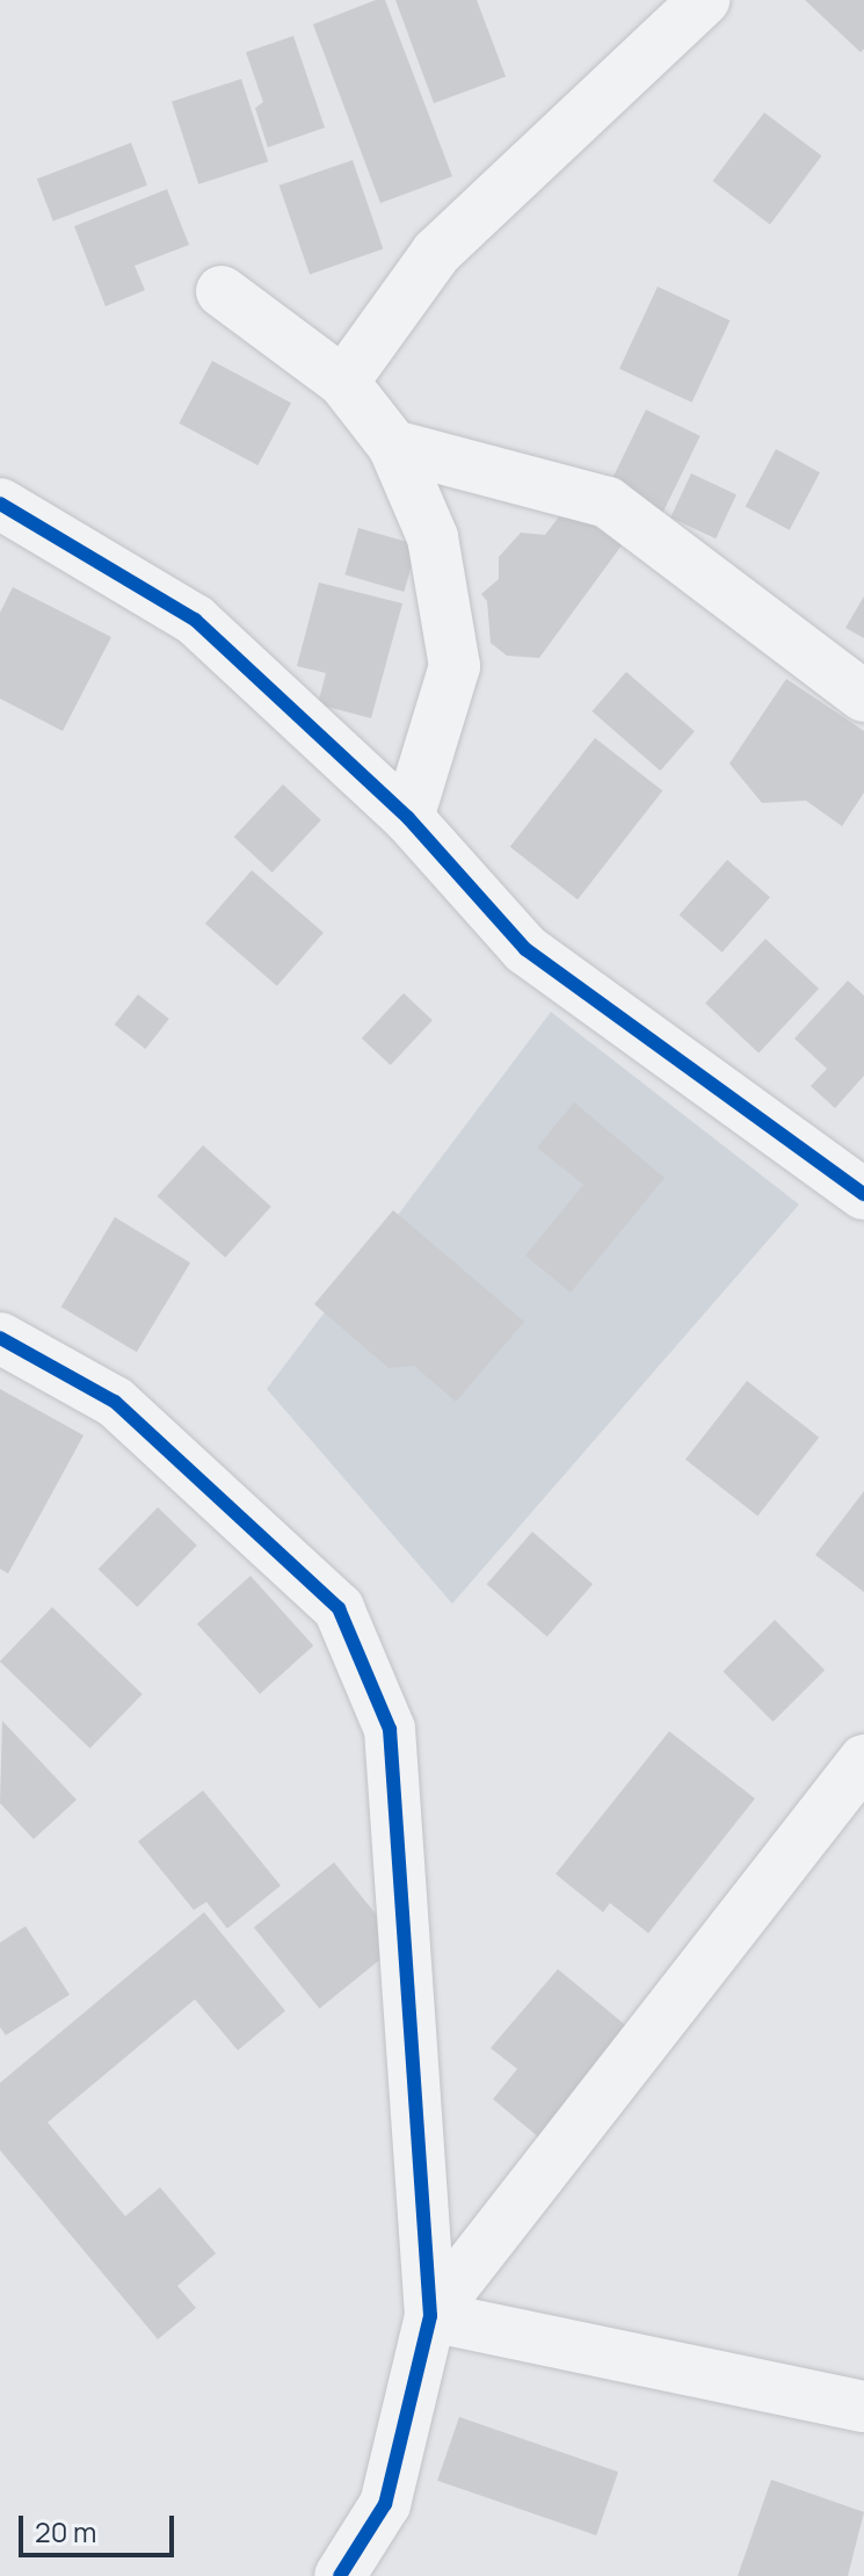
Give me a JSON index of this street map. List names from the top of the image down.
{
  "scale_bar": "20 m"
}
